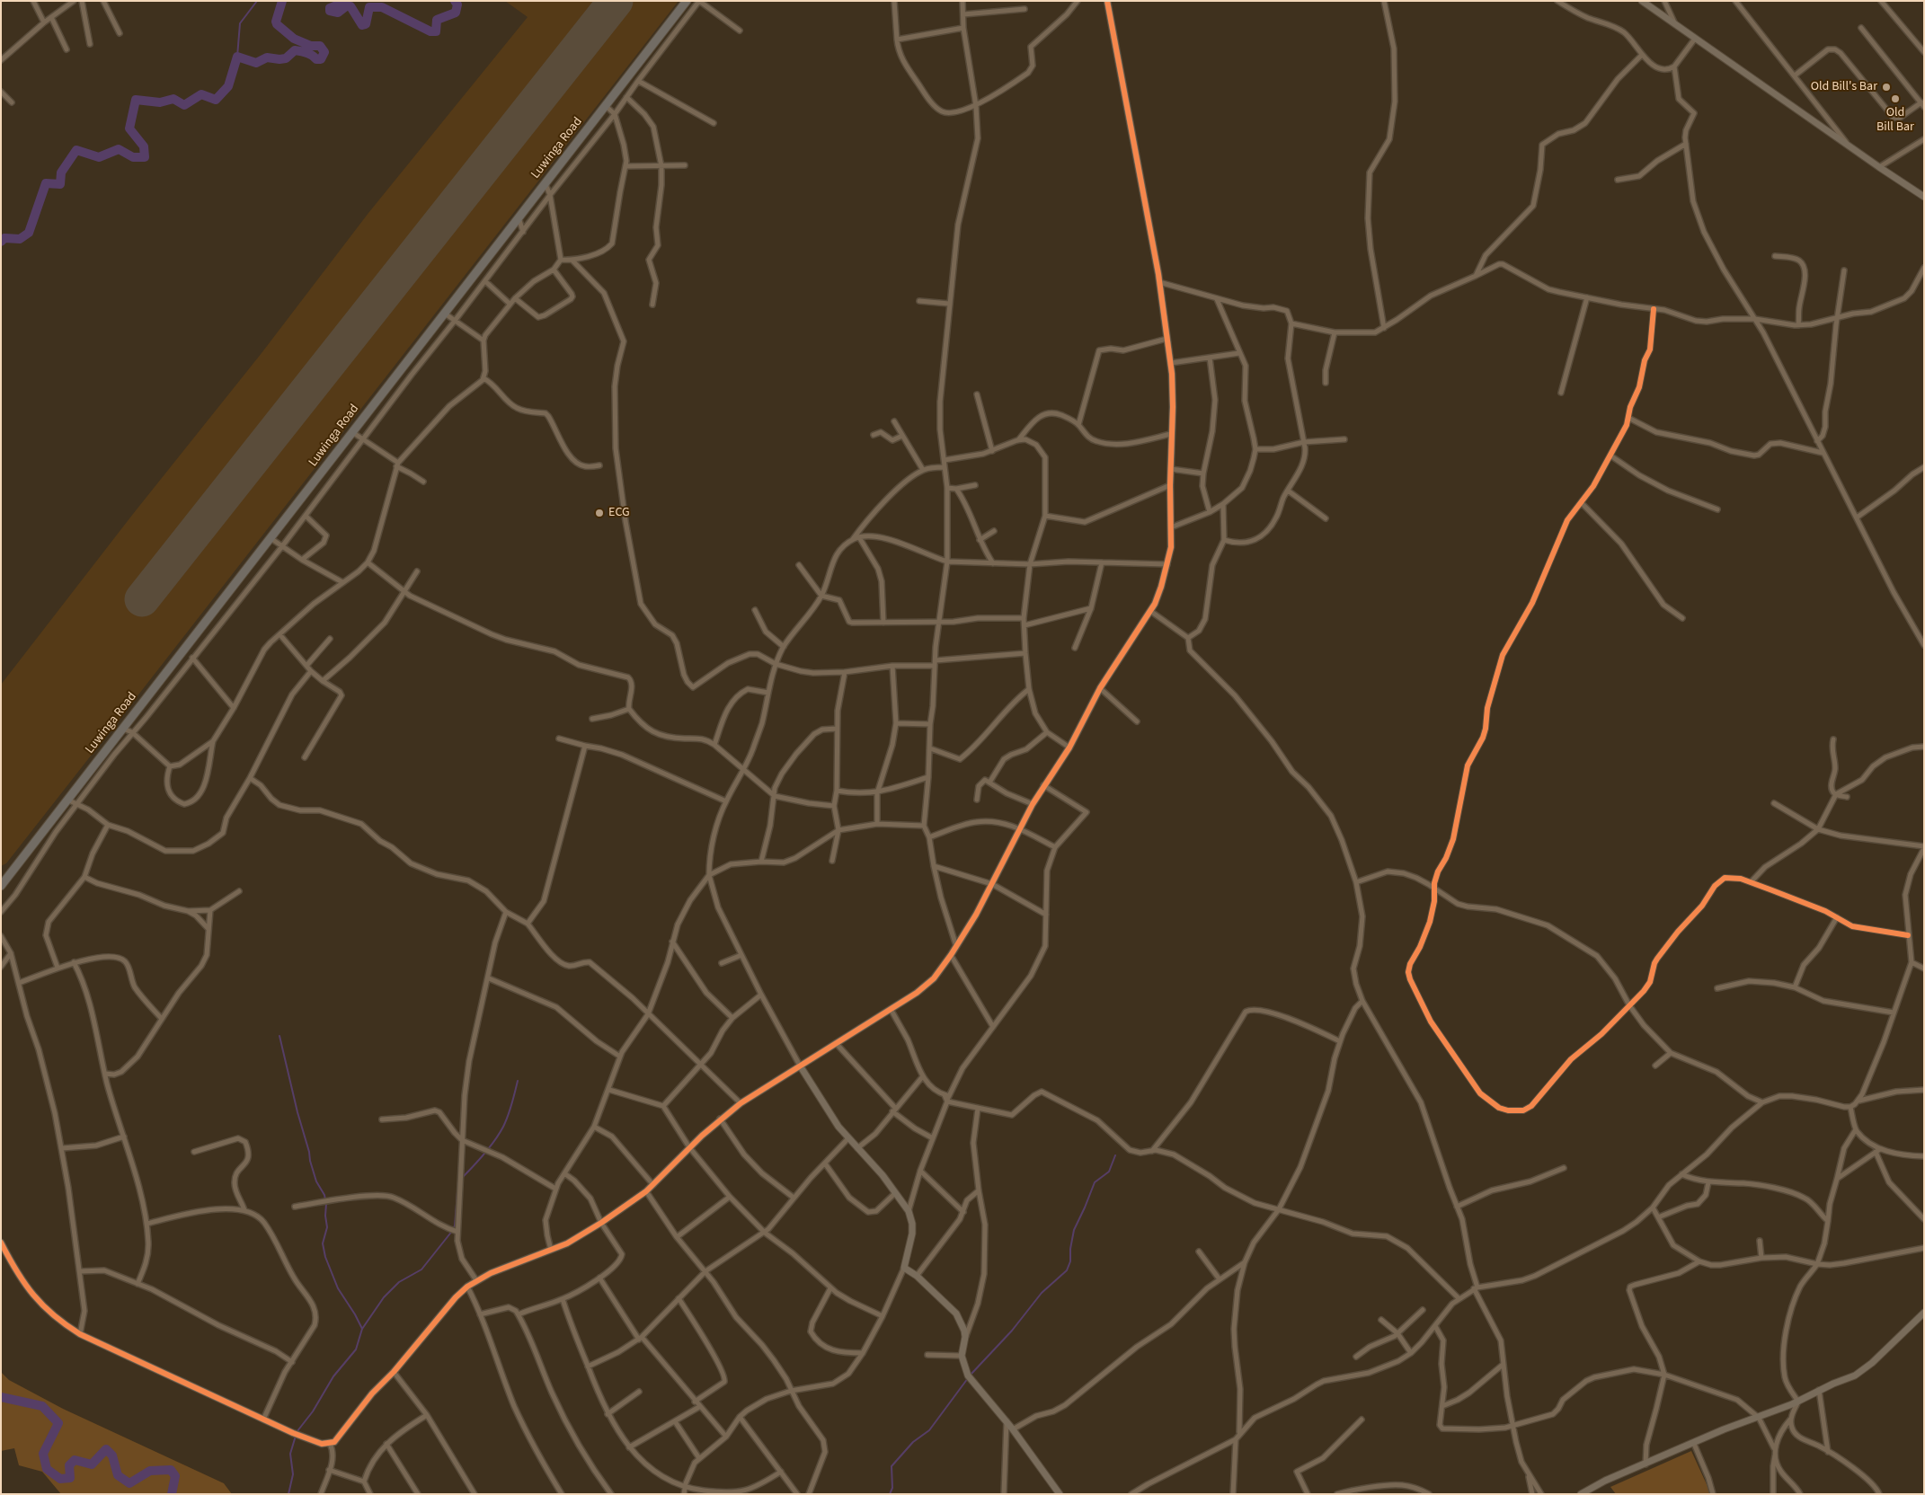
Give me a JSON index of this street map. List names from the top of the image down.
{
  "streets": {
    "highway": ["Luwinga Road"]
  },
  "places": ["Old Bill's Bar", "Old Bill Bar", "ECG"]
}
